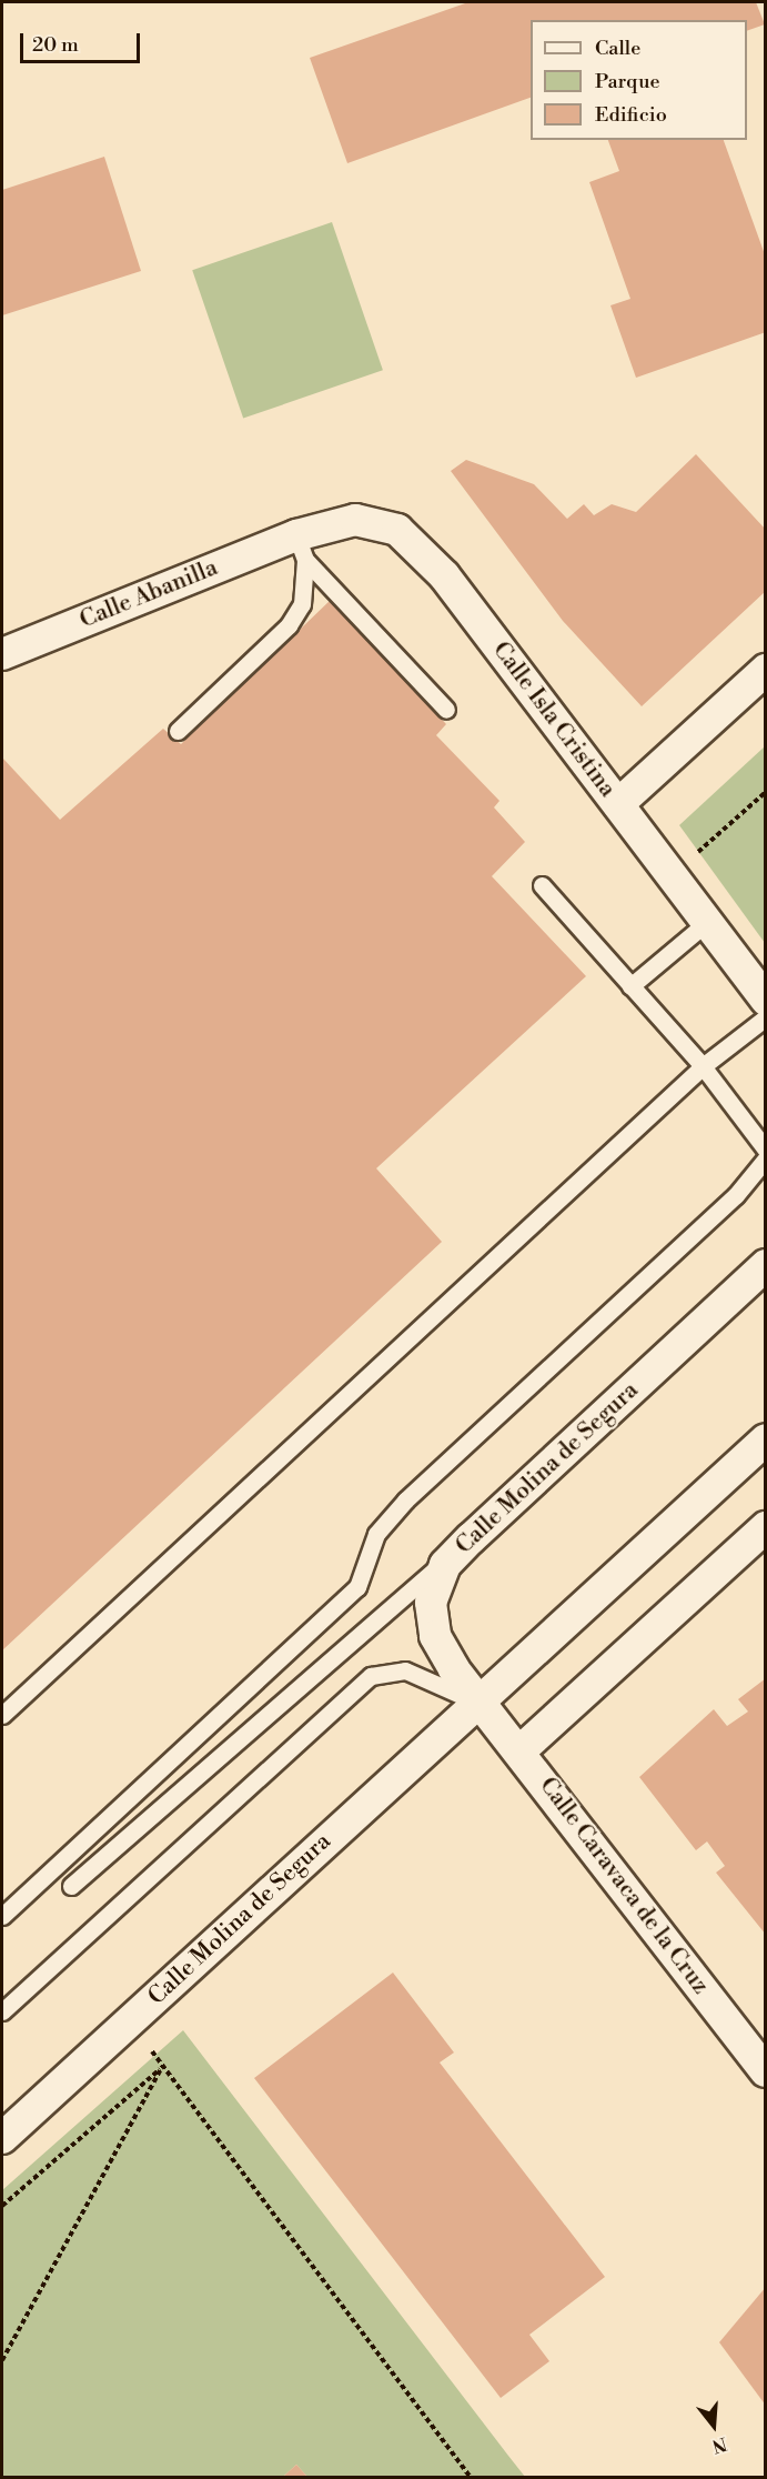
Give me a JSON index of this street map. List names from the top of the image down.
{
  "streets": {
    "street": [
      "Calle Abanilla",
      "Calle Isla Cristina",
      "Calle Molina de Segura",
      "Calle Caravaca de la Cruz"
    ]
  },
  "crossings": [
    ["Calle Abanilla", "Calle Isla Cristina"],
    ["Calle Molina de Segura", "Calle Caravaca de la Cruz"]
  ],
  "legend": ["Calle", "Parque", "Edificio"],
  "scale_bar": "20 m",
  "north": "bottom"
}
